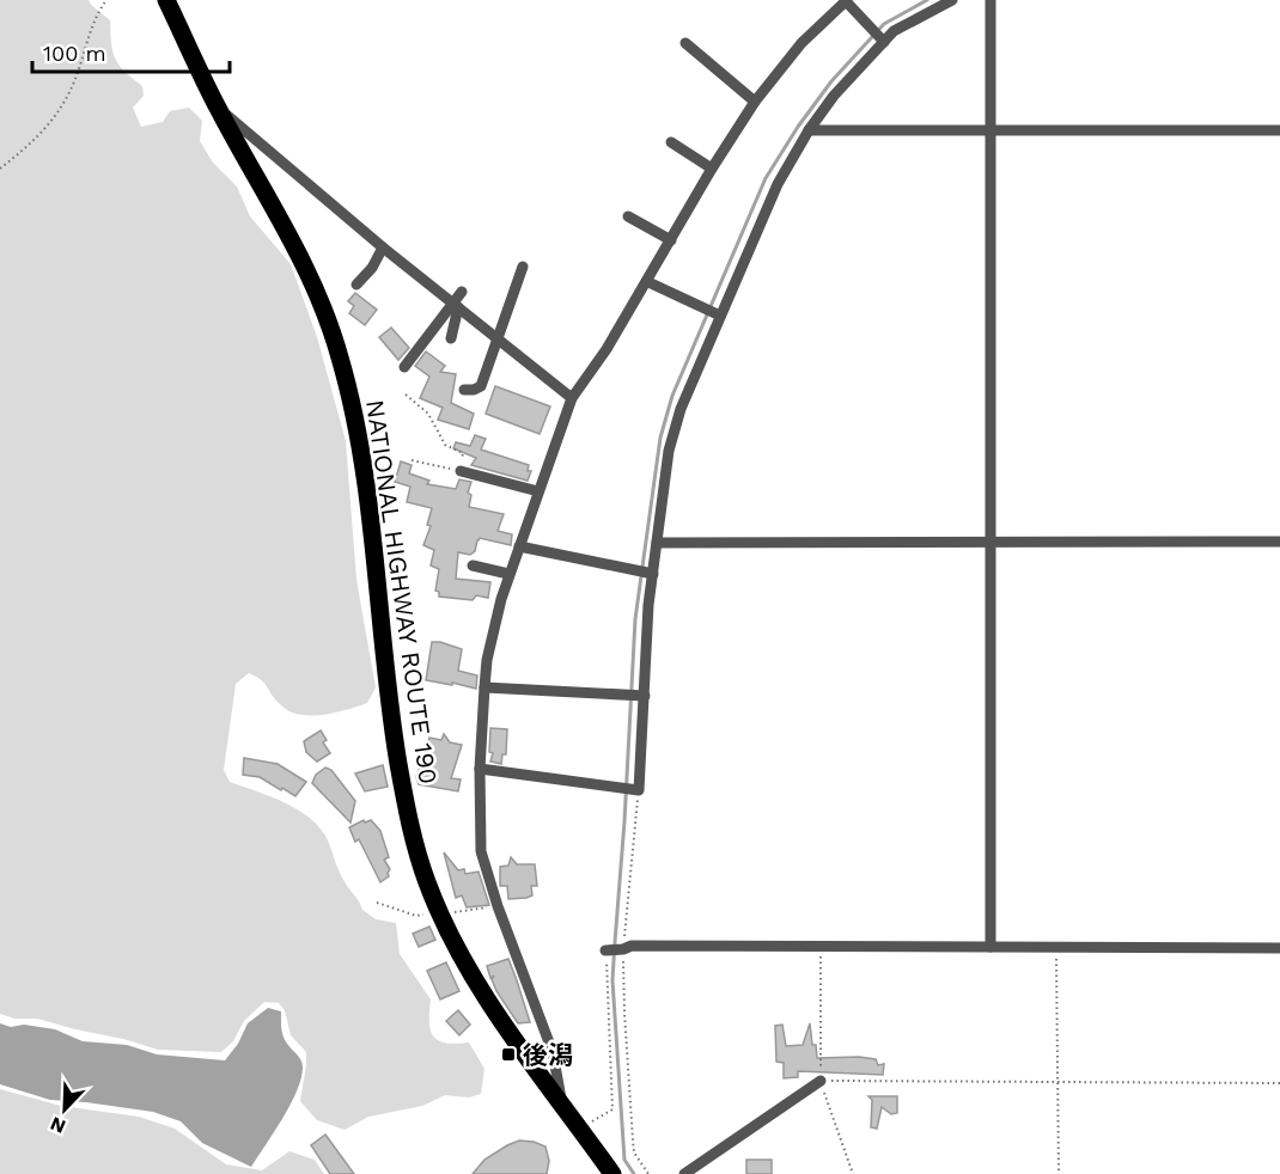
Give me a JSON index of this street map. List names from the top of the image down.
{
  "streets": {
    "highway": ["NATIONAL HIGHWAY ROUTE 190"]
  },
  "places": {
    "transit": ["後潟"]
  },
  "scale_bar": "100 m",
  "north": "bottom left"
}
